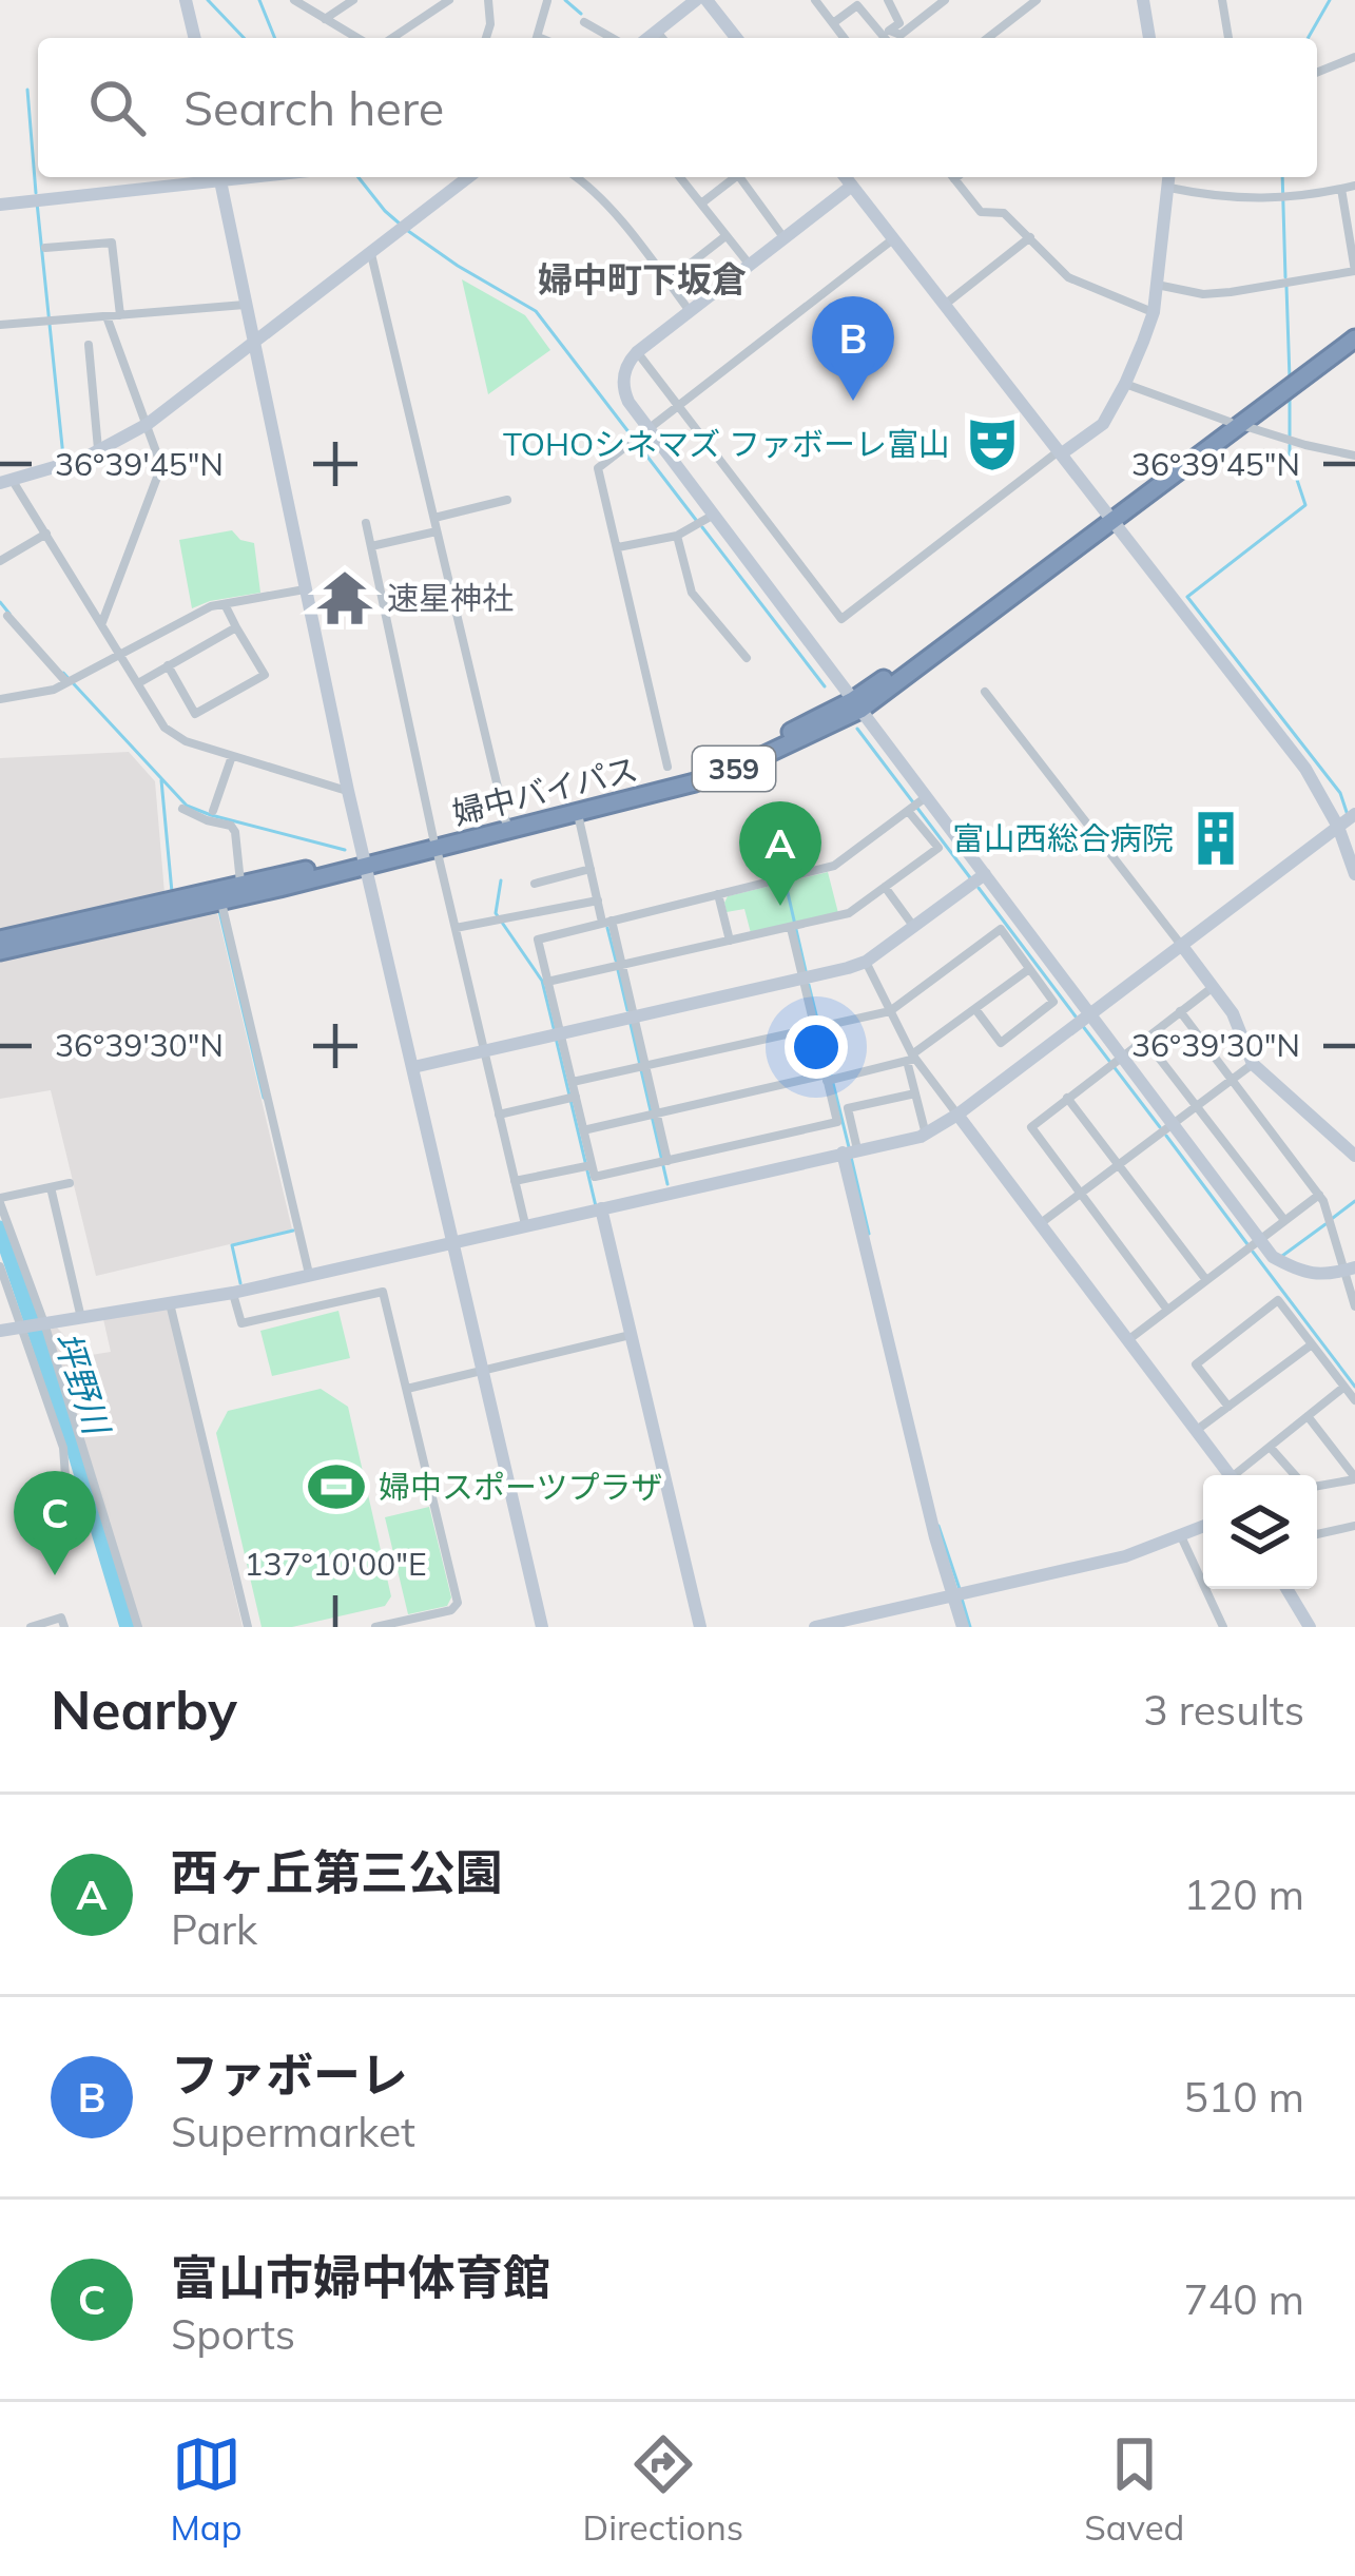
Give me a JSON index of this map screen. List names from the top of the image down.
{
  "streets": {
    "highway": ["359", "婦中バイパス"]
  },
  "districts": ["婦中町下坂倉"],
  "water": ["坪野川"],
  "places": {
    "theatre": ["TOHOシネマズ ファボーレ富山"],
    "temple": ["速星神社"],
    "building": ["富山西総合病院"],
    "sports": ["婦中スポーツプラザ"]
  },
  "page": {
    "search": "Search here",
    "pins": ["B", "A", "C"],
    "heading": ["Nearby", "3 results"],
    "list": [
      {
        "mark": "A",
        "name": "西ヶ丘第三公園",
        "note": "Park",
        "value": "120 m"
      },
      {
        "mark": "B",
        "name": "ファボーレ",
        "note": "Supermarket",
        "value": "510 m"
      },
      {
        "mark": "C",
        "name": "富山市婦中体育館",
        "note": "Sports",
        "value": "740 m"
      }
    ],
    "nav": ["Map", "Directions", "Saved"]
  },
  "coordinates": ["36°39'45\"N", "36°39'30\"N", "137°10'00\"E"]
}
